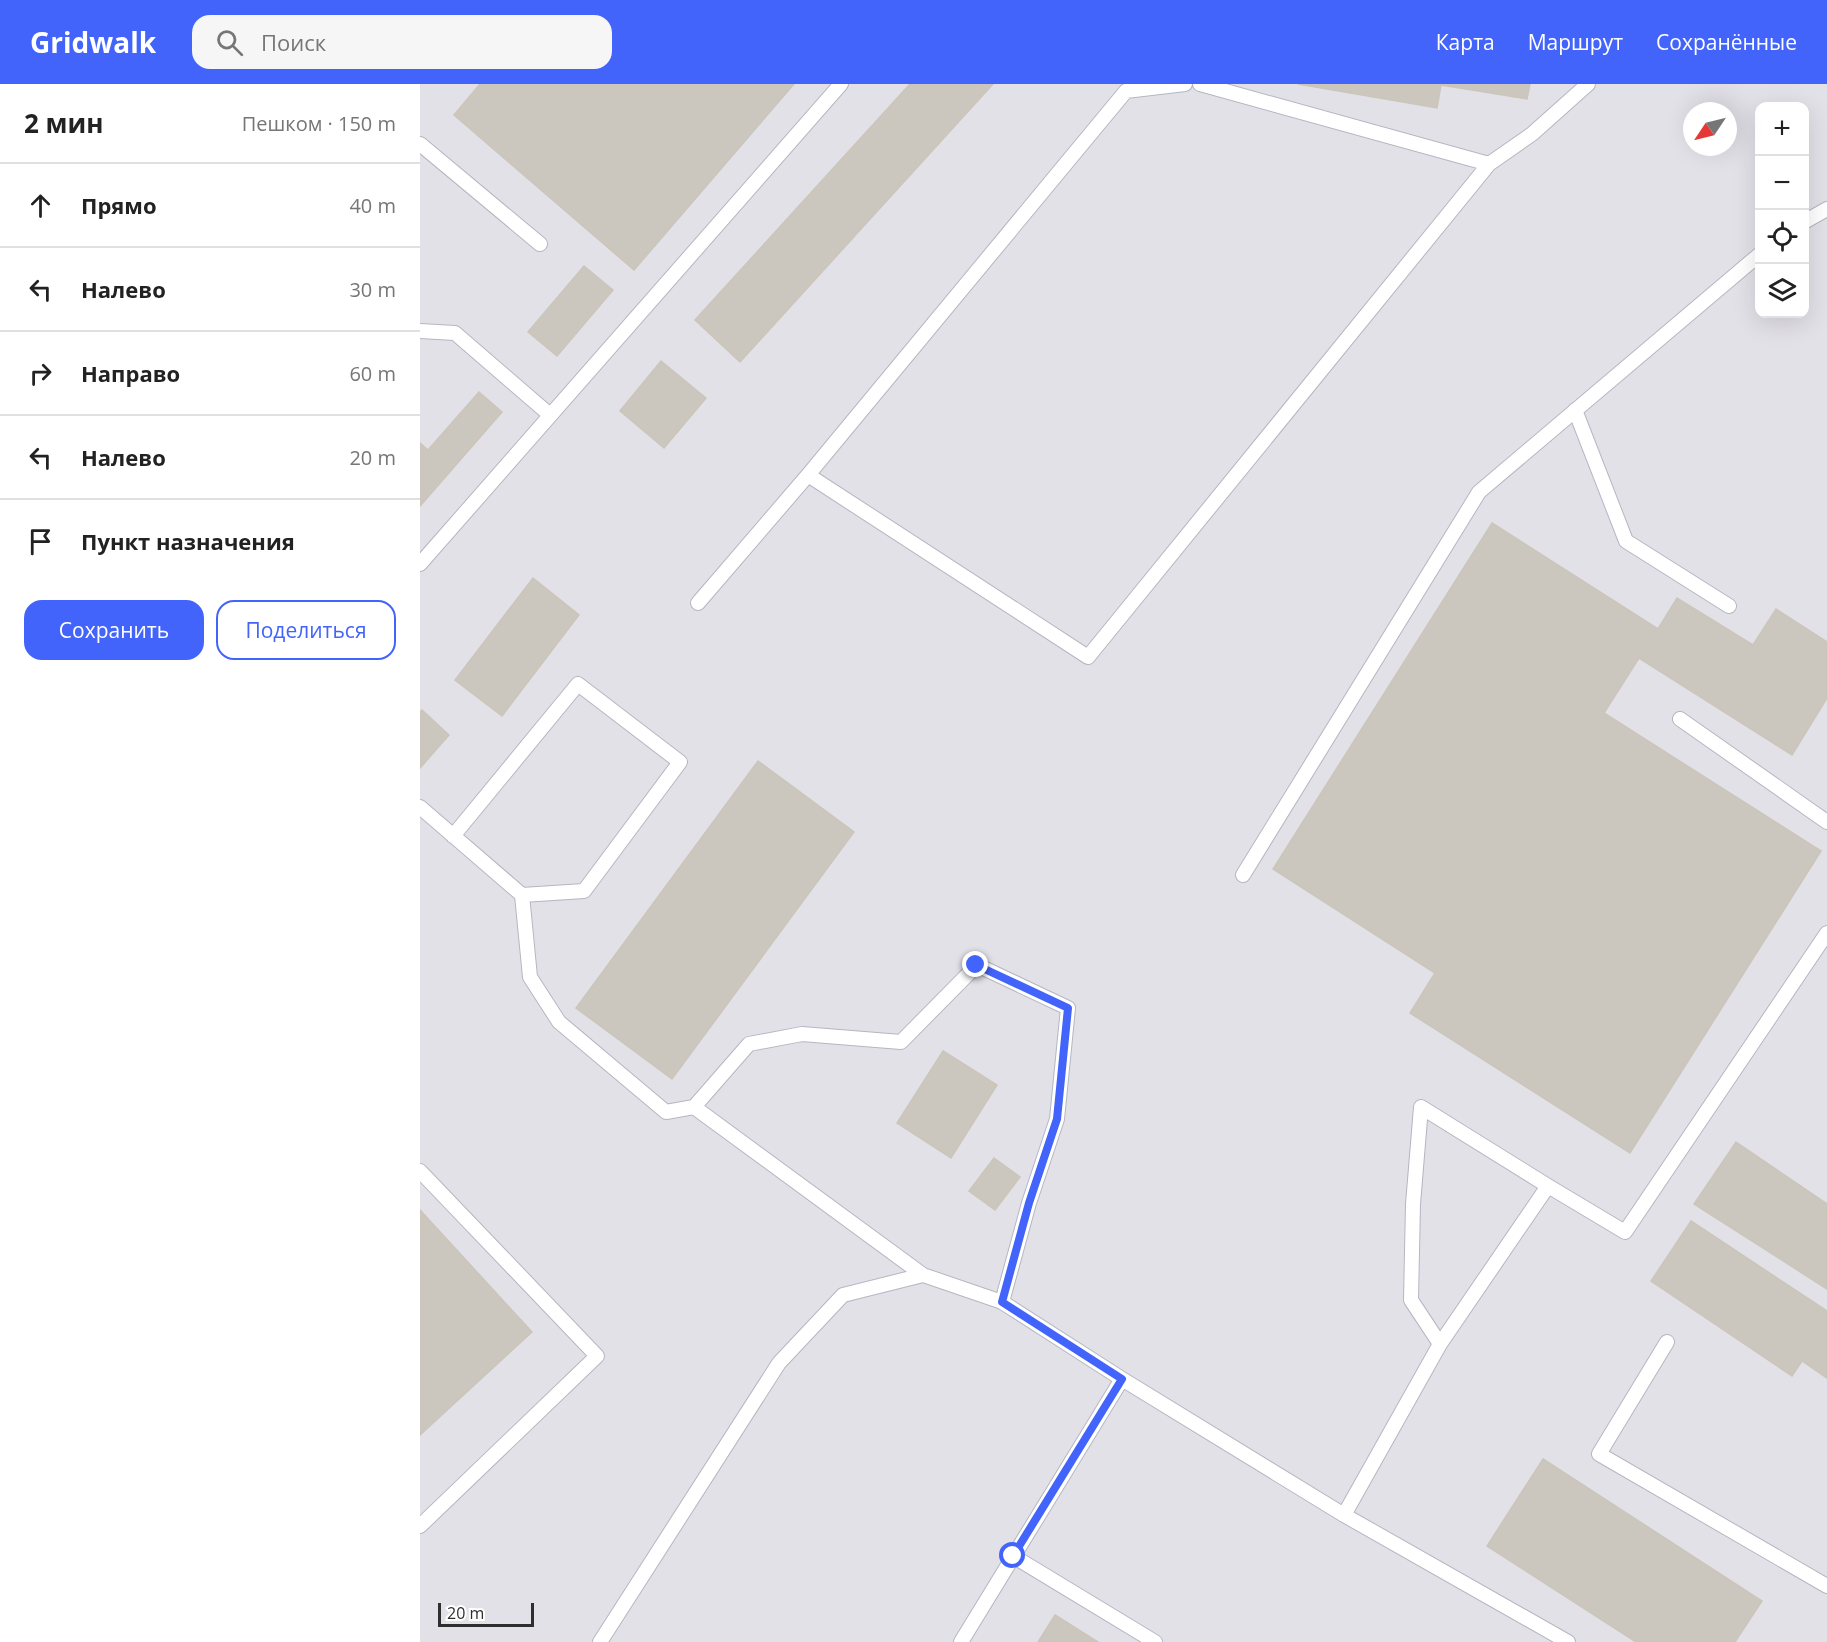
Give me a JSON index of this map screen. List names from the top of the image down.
{
  "scale_bar": "20 m",
  "north": "bottom left",
  "page": {
    "header": "Gridwalk",
    "search": "Поиск",
    "nav": ["Карта", "Маршрут", "Сохранённые"],
    "heading": ["2 мин", "Пешком · 150 m"],
    "map_buttons": ["+", "−"],
    "list": [
      ["Прямо", "40 m"],
      ["Налево", "30 m"],
      ["Направо", "60 m"],
      ["Налево", "20 m"],
      "Пункт назначения"
    ],
    "buttons": ["Сохранить", "Поделиться"],
    "scale": "20 m"
  }
}
